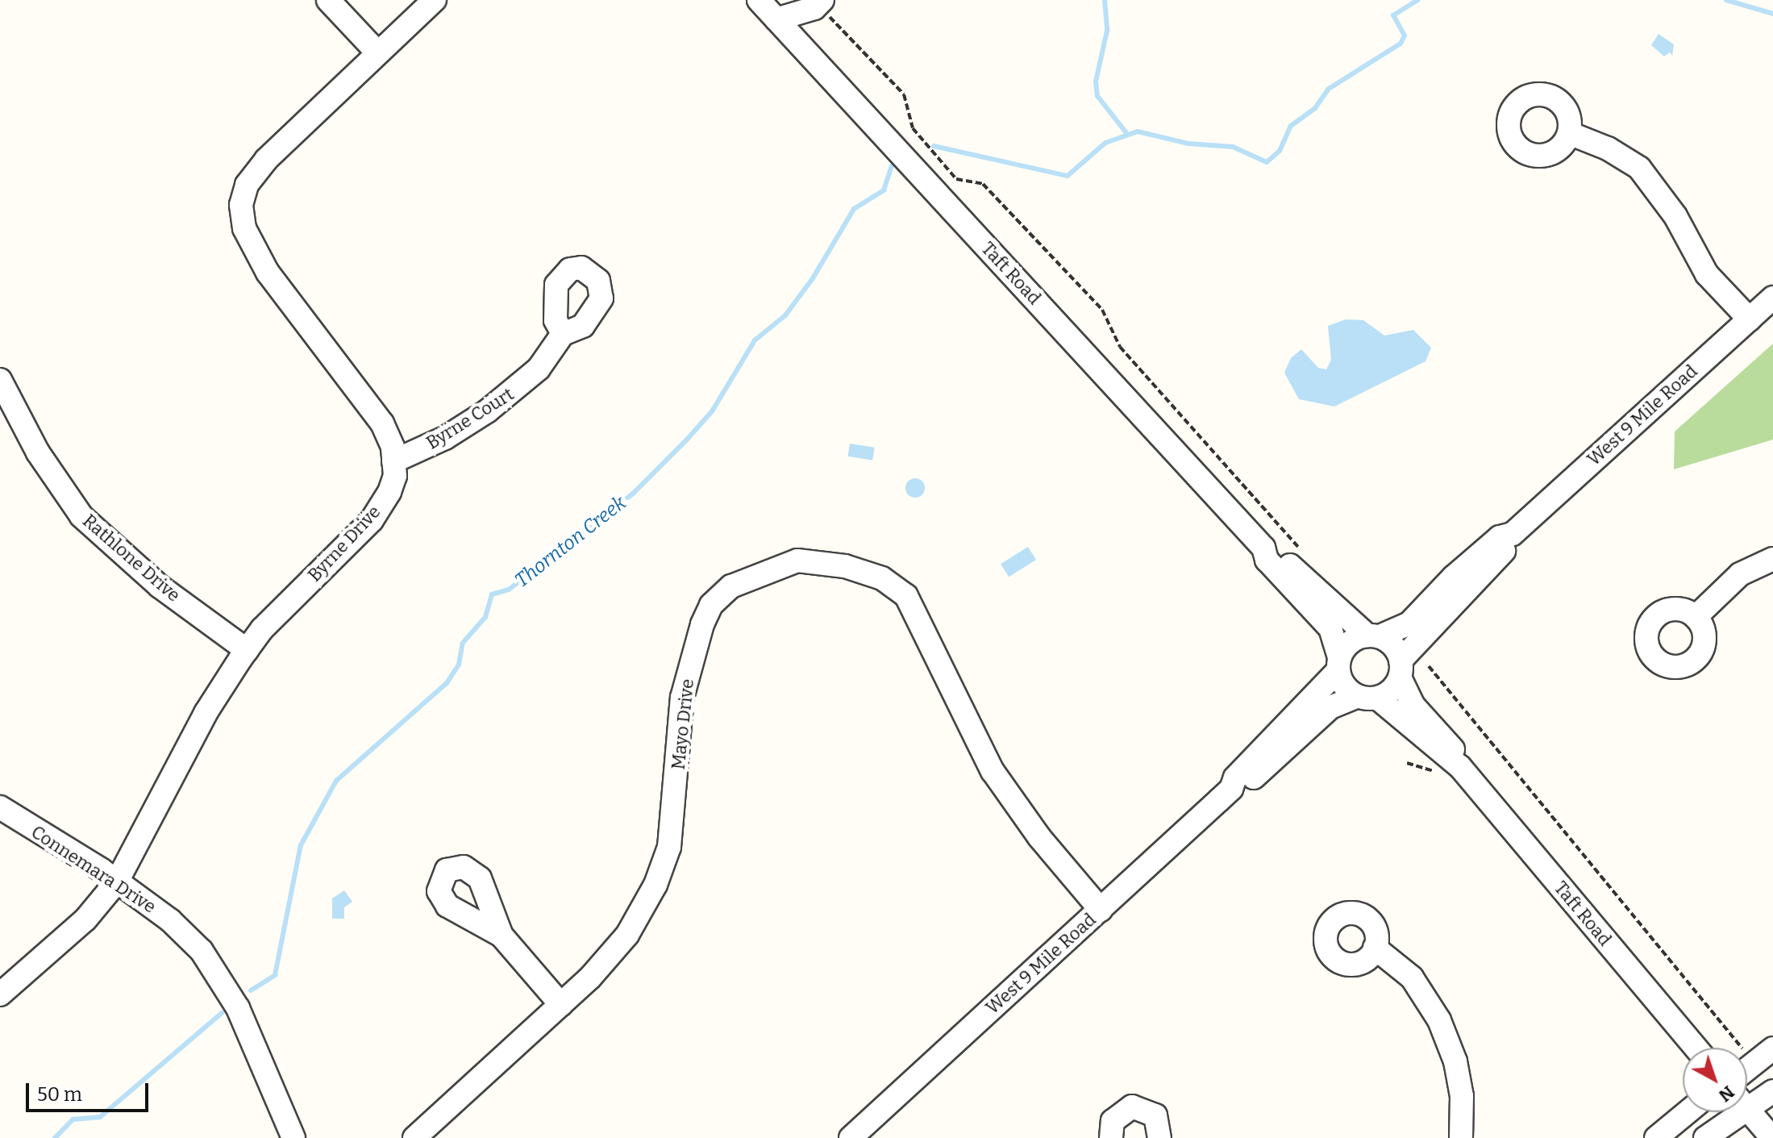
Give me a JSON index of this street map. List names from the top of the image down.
{
  "streets": {
    "street": [
      "Taft Road",
      "West 9 Mile Road",
      "Byrne Court",
      "Byrne Drive",
      "Rathlone Drive",
      "Mayo Drive",
      "Connemara Drive"
    ]
  },
  "crossings": [
    ["Taft Road", "West 9 Mile Road"],
    ["West 9 Mile Road", "Mayo Drive"],
    ["Byrne Court", "Byrne Drive"],
    ["Byrne Drive", "Rathlone Drive"],
    ["Byrne Drive", "Connemara Drive"]
  ],
  "water": ["Thornton Creek"],
  "scale_bar": "50 m",
  "north": "bottom right"
}
